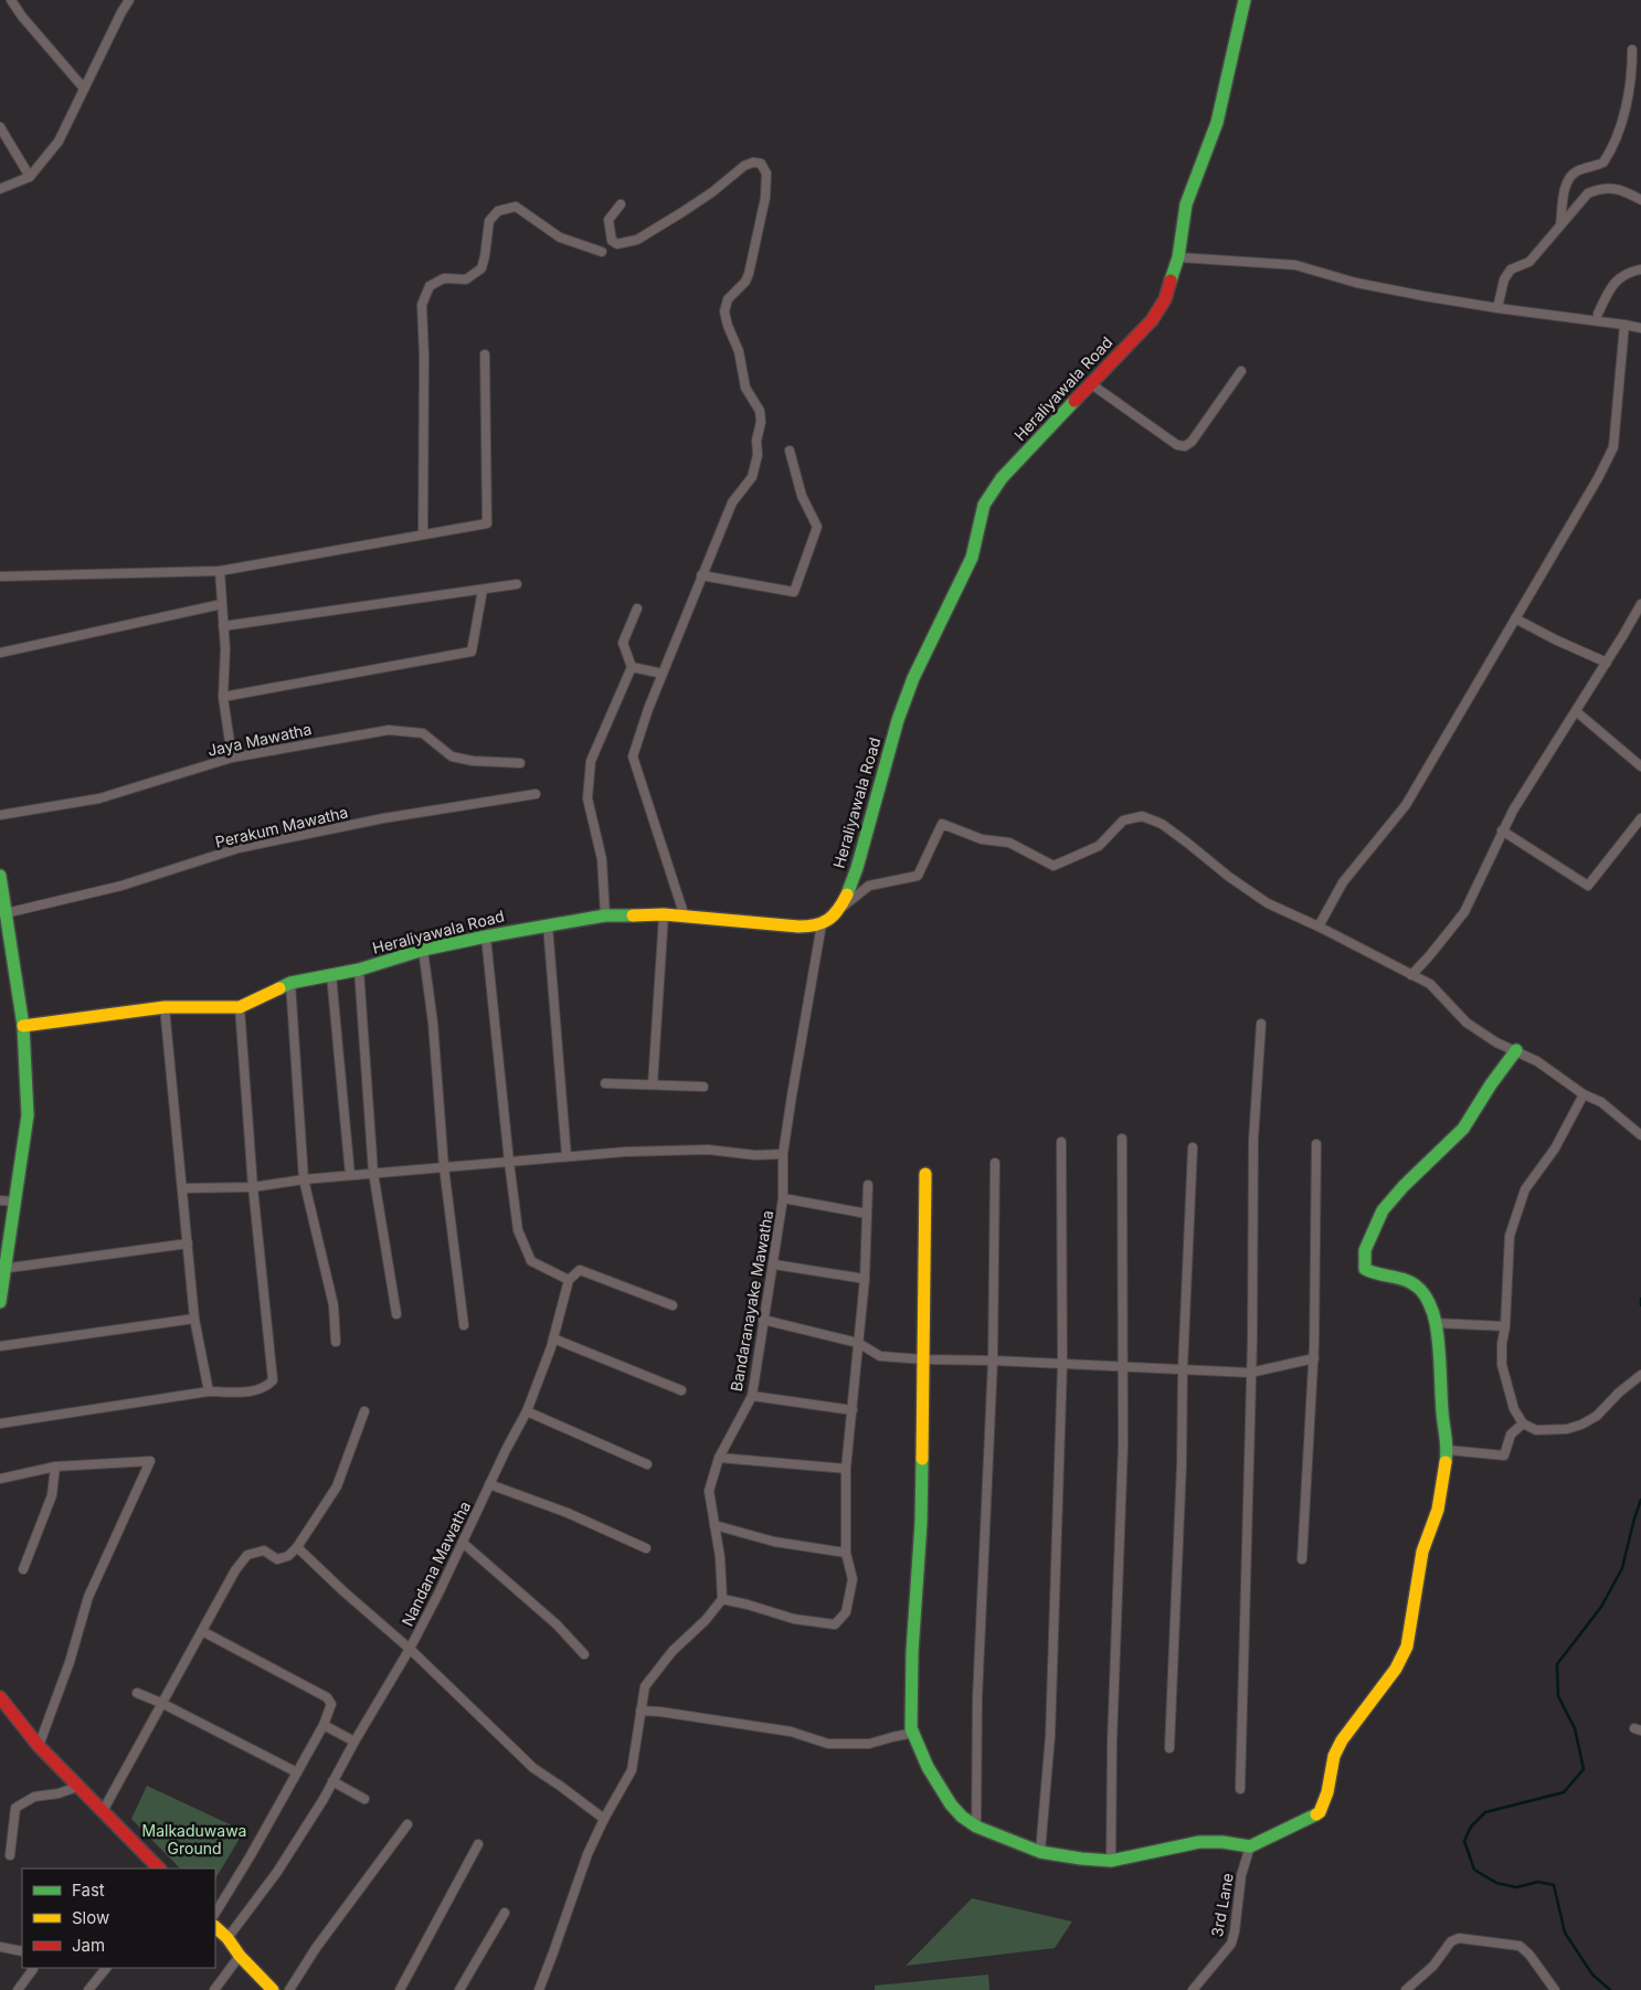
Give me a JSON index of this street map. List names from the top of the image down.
{
  "streets": {
    "street": [
      "Heraliyawala Road",
      "Jaya Mawatha",
      "Perakum Mawatha",
      "Bandaranayake Mawatha",
      "Nandana Mawatha",
      "3rd Lane"
    ]
  },
  "crossings": [
    ["Heraliyawala Road", "Bandaranayake Mawatha"]
  ],
  "parks": ["Malkaduwawa Ground"],
  "legend": ["Fast", "Slow", "Jam"]
}
